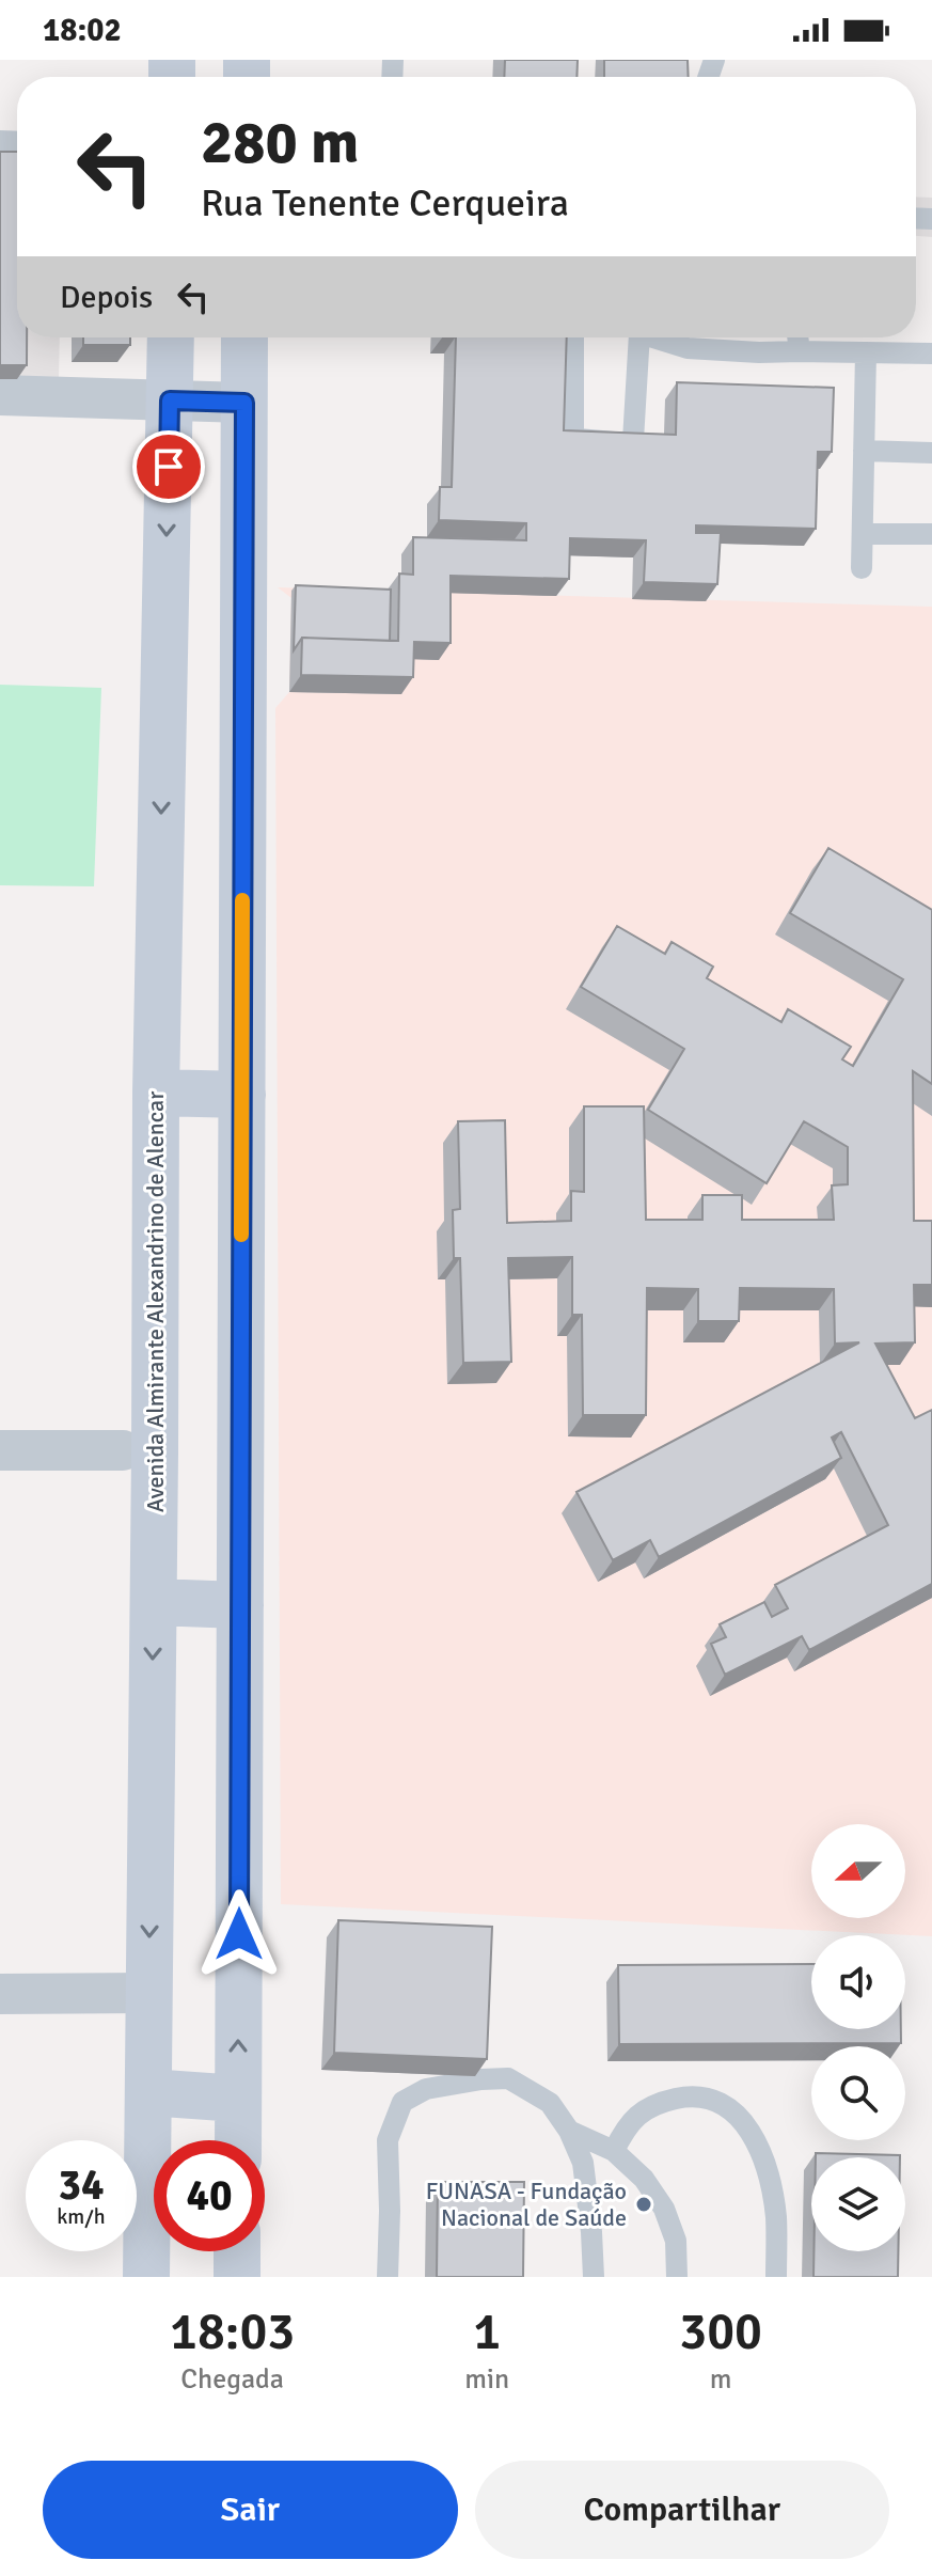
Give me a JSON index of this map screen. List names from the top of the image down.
{
  "streets": {
    "street": ["Avenida Almirante Alexandrino de Alencar"]
  },
  "places": ["FUNASA - Fundação Nacional de Saúde"],
  "north": "left",
  "page": {
    "status": "18:02",
    "turn": ["280 m", "Rua Tenente Cerqueira"],
    "then": "Depois",
    "speed": "34 km/h",
    "limit": "40",
    "eta": [
      "18:03",
      "Chegada",
      "1",
      "min",
      "300",
      "m"
    ],
    "buttons": ["Sair", "Compartilhar"]
  }
}
